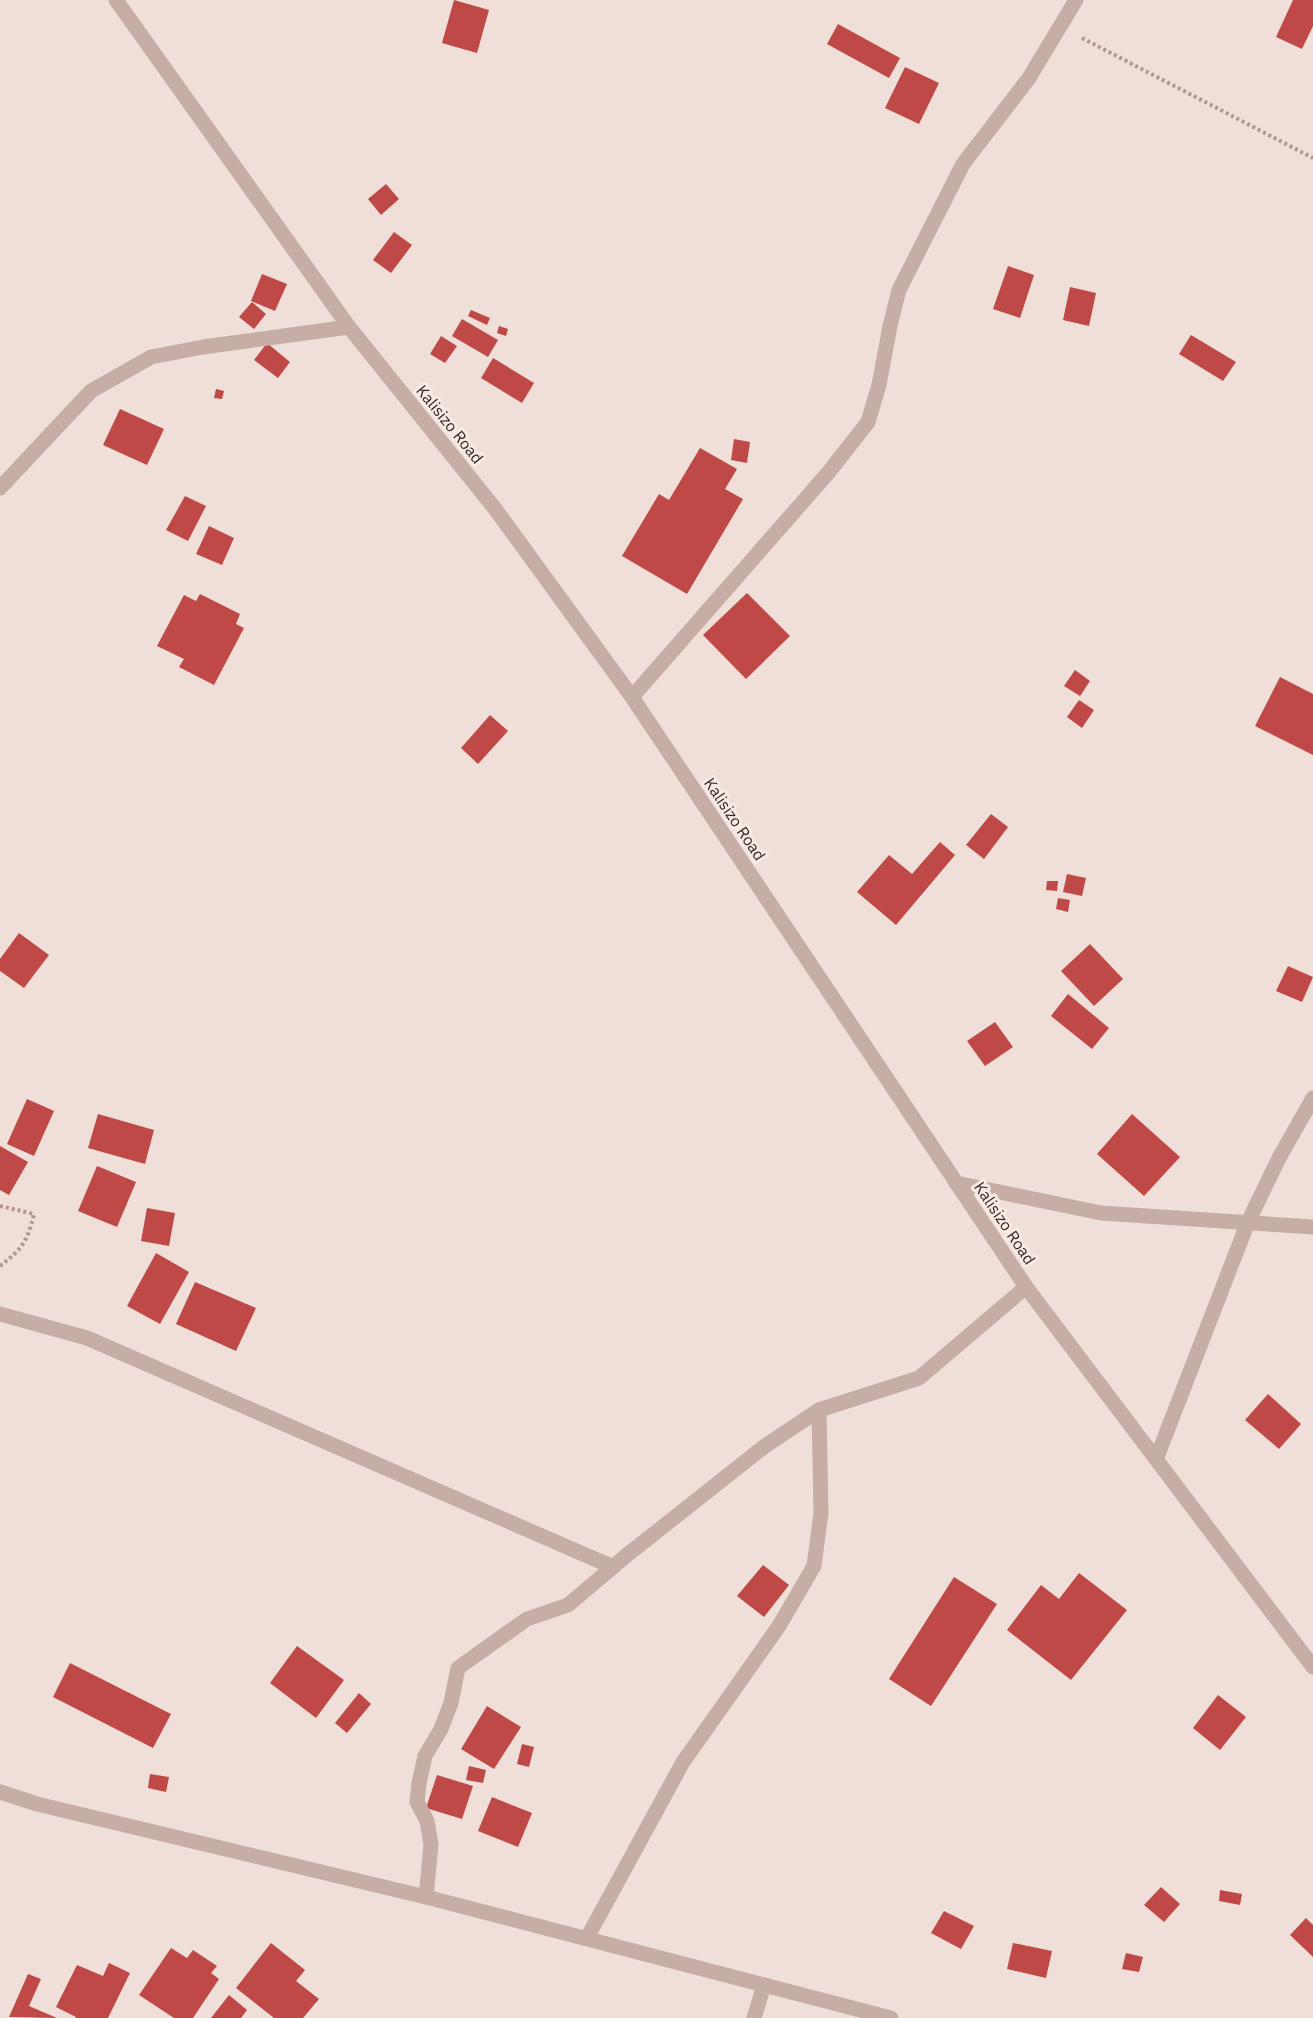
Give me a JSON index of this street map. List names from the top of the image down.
{
  "streets": {
    "street": ["Kalisizo Road"]
  }
}
